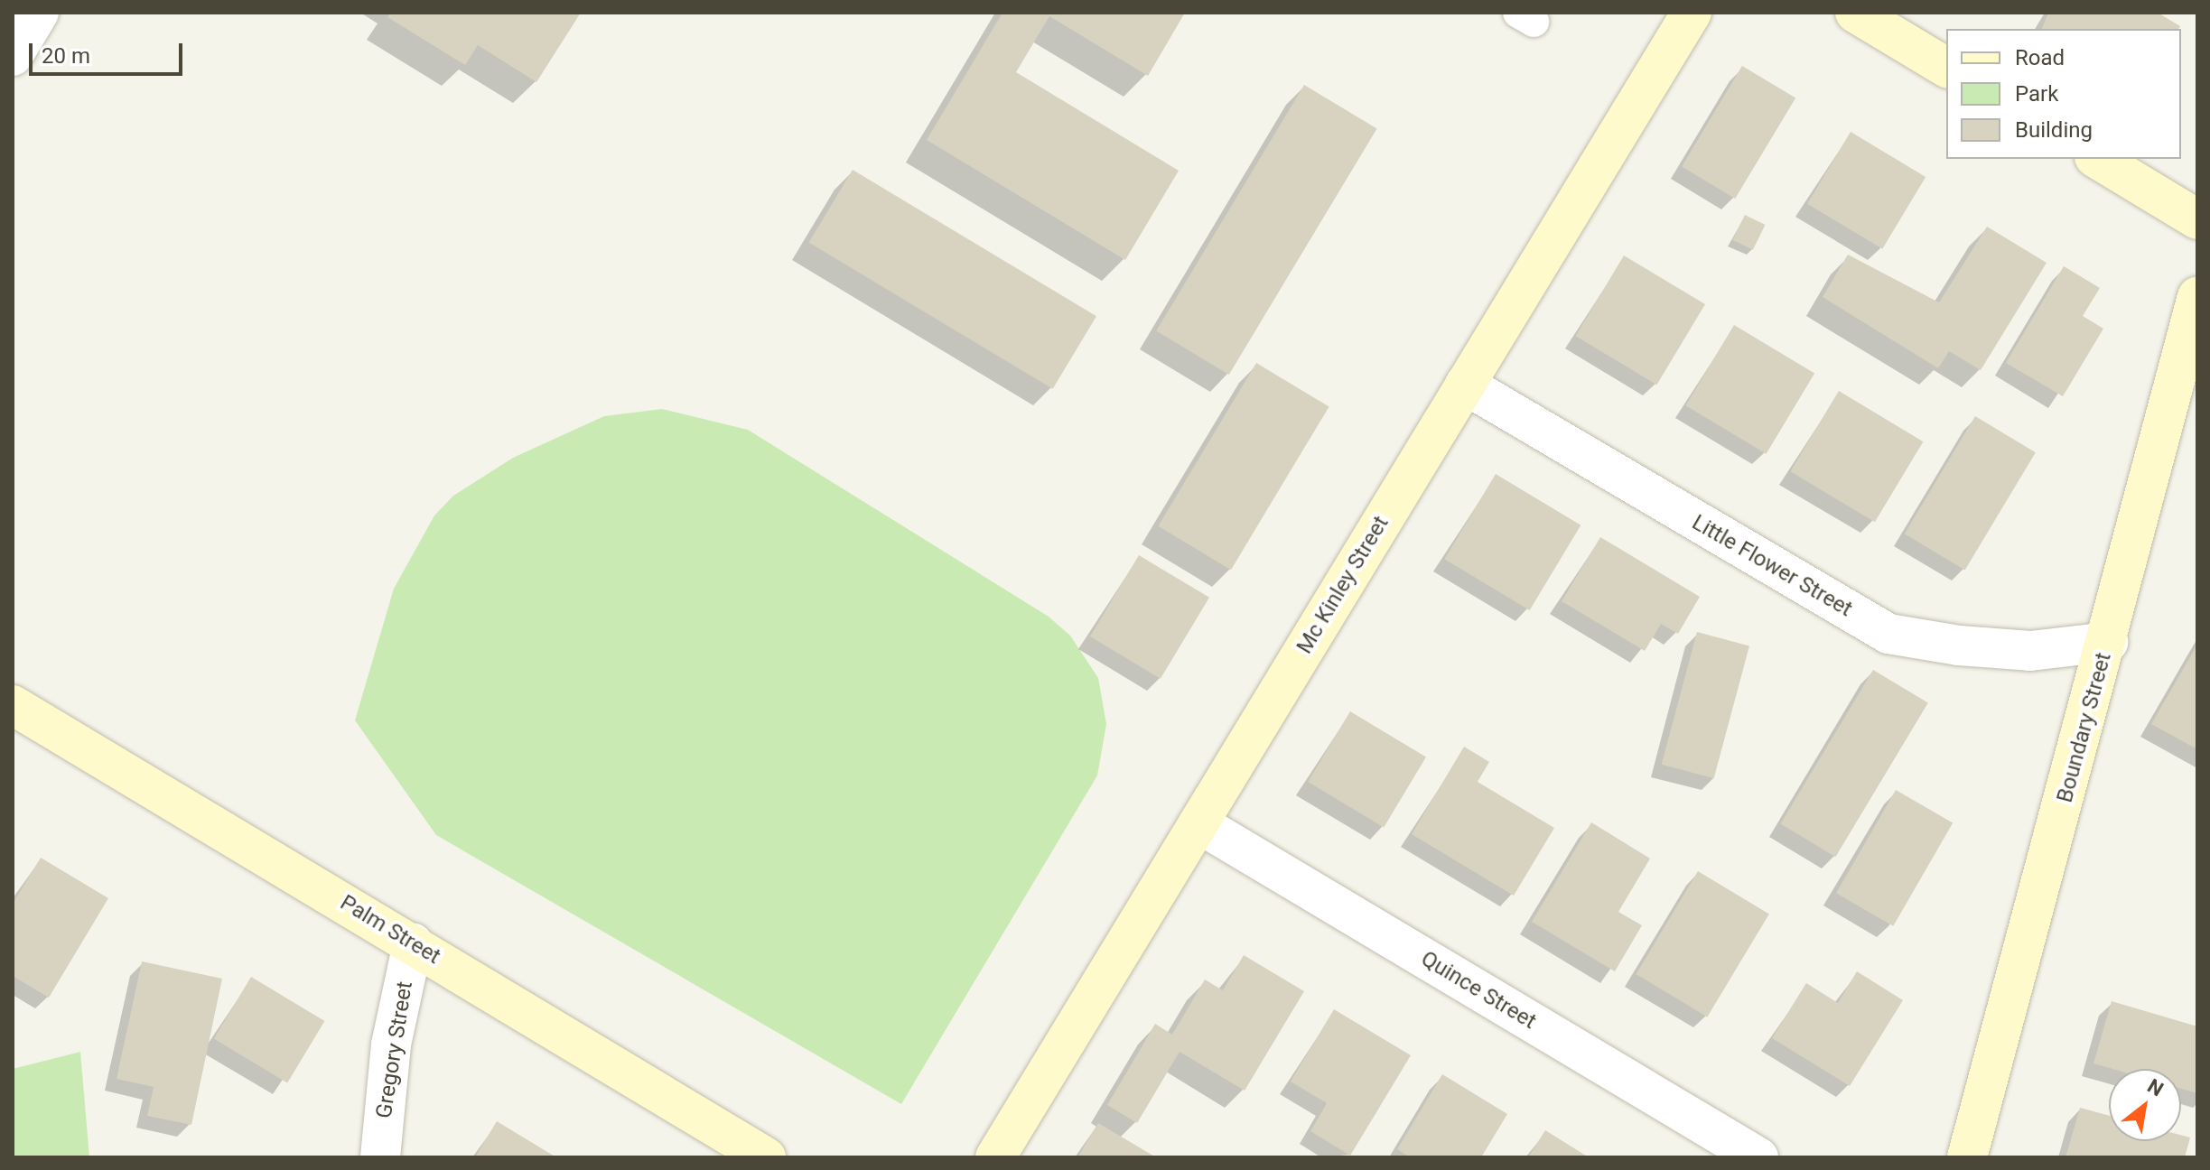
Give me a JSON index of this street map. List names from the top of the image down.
{
  "streets": {
    "street": [
      "Little Flower Street",
      "Mc Kinley Street",
      "Boundary Street",
      "Palm Street",
      "Quince Street",
      "Gregory Street"
    ]
  },
  "crossings": [
    ["Little Flower Street", "Mc Kinley Street"],
    ["Little Flower Street", "Boundary Street"],
    ["Mc Kinley Street", "Quince Street"],
    ["Palm Street", "Gregory Street"]
  ],
  "legend": ["Road", "Park", "Building"],
  "scale_bar": "20 m",
  "north": "top right"
}
